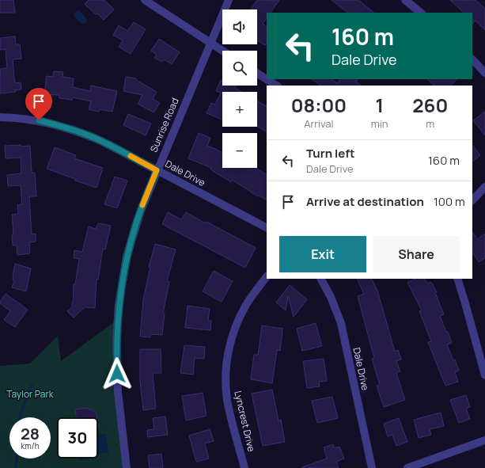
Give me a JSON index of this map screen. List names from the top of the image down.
{
  "streets": {
    "street": ["Sunrise Road", "Dale Drive", "Lyncrest Drive"]
  },
  "crossings": [
    ["Sunrise Road", "Dale Drive"]
  ],
  "parks": ["Taylor Park"],
  "page": {
    "map_buttons": ["+", "−"],
    "turn": ["160 m", "Dale Drive"],
    "eta": [
      "08:00",
      "Arrival",
      "1",
      "min",
      "260",
      "m"
    ],
    "list": [
      {
        "name": "Turn left",
        "note": "Dale Drive",
        "value": "160 m"
      },
      {
        "name": "Arrive at destination",
        "value": "100 m"
      }
    ],
    "buttons": ["Exit", "Share"],
    "speed": "28 km/h",
    "limit": "30"
  }
}
